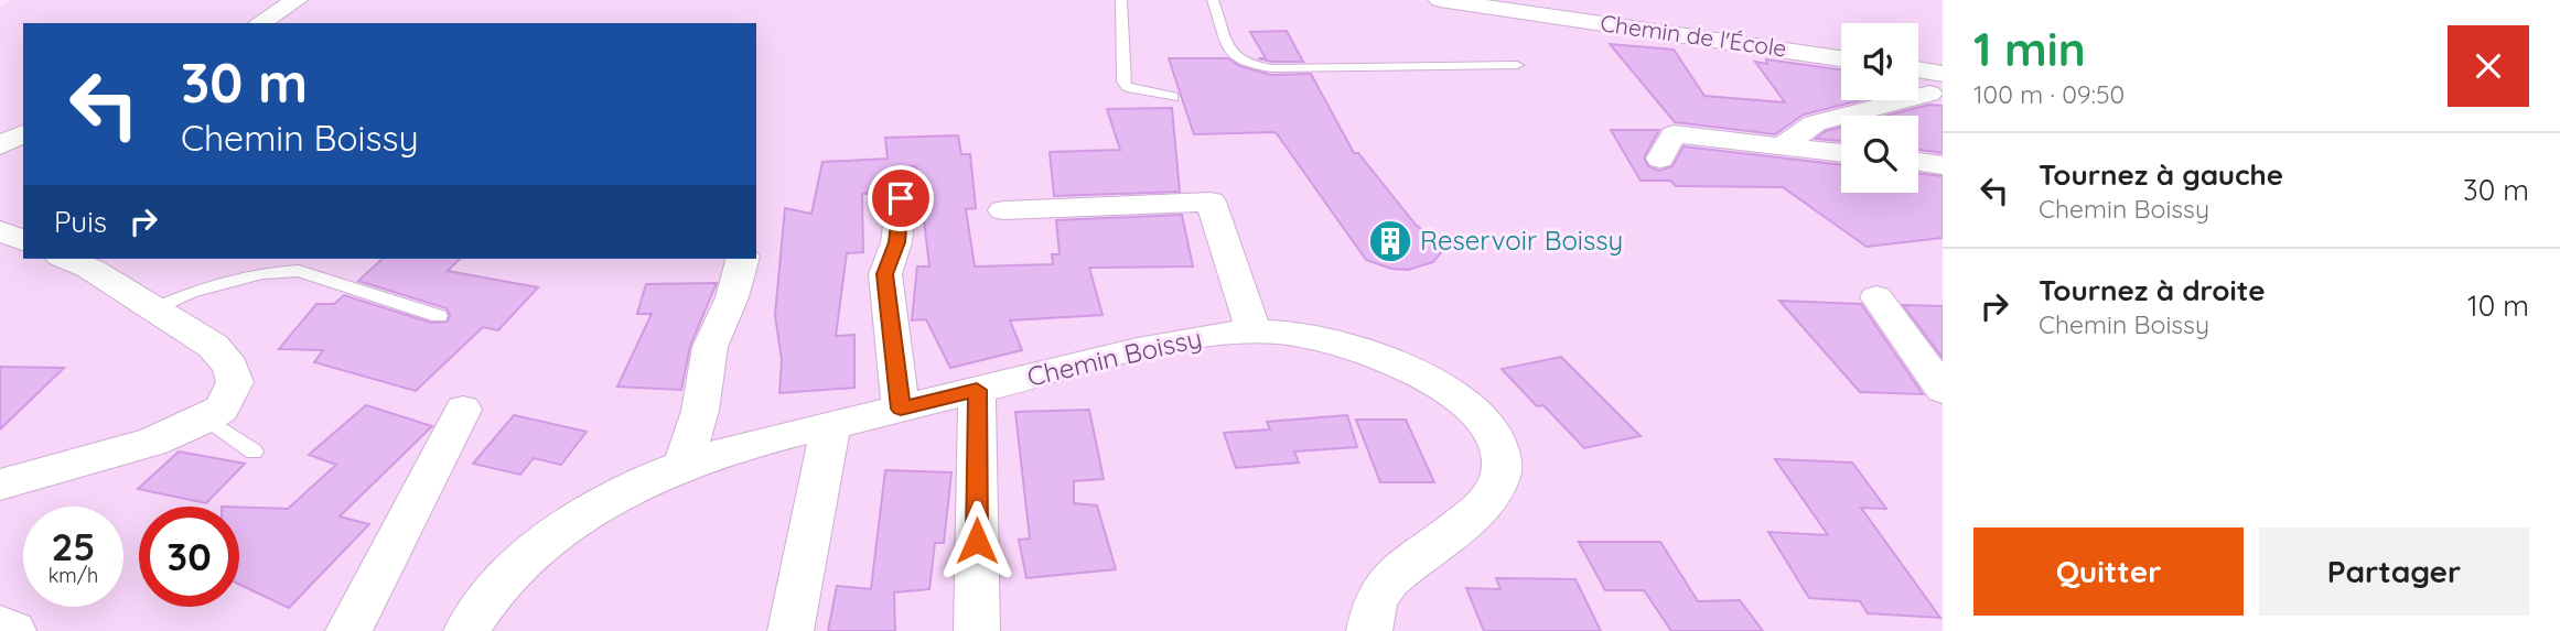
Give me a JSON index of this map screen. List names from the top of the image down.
{
  "streets": {
    "street": ["Chemin de l'École", "Chemin Boissy"]
  },
  "places": {
    "building": ["Reservoir Boissy"]
  },
  "page": {
    "heading": ["1 min", "100 m · 09:50"],
    "turn": ["30 m", "Chemin Boissy"],
    "list": [
      {
        "name": "Tournez à gauche",
        "note": "Chemin Boissy",
        "value": "30 m"
      },
      {
        "name": "Tournez à droite",
        "note": "Chemin Boissy",
        "value": "10 m"
      }
    ],
    "then": "Puis",
    "speed": "25 km/h",
    "limit": "30",
    "buttons": ["Quitter", "Partager"]
  }
}
